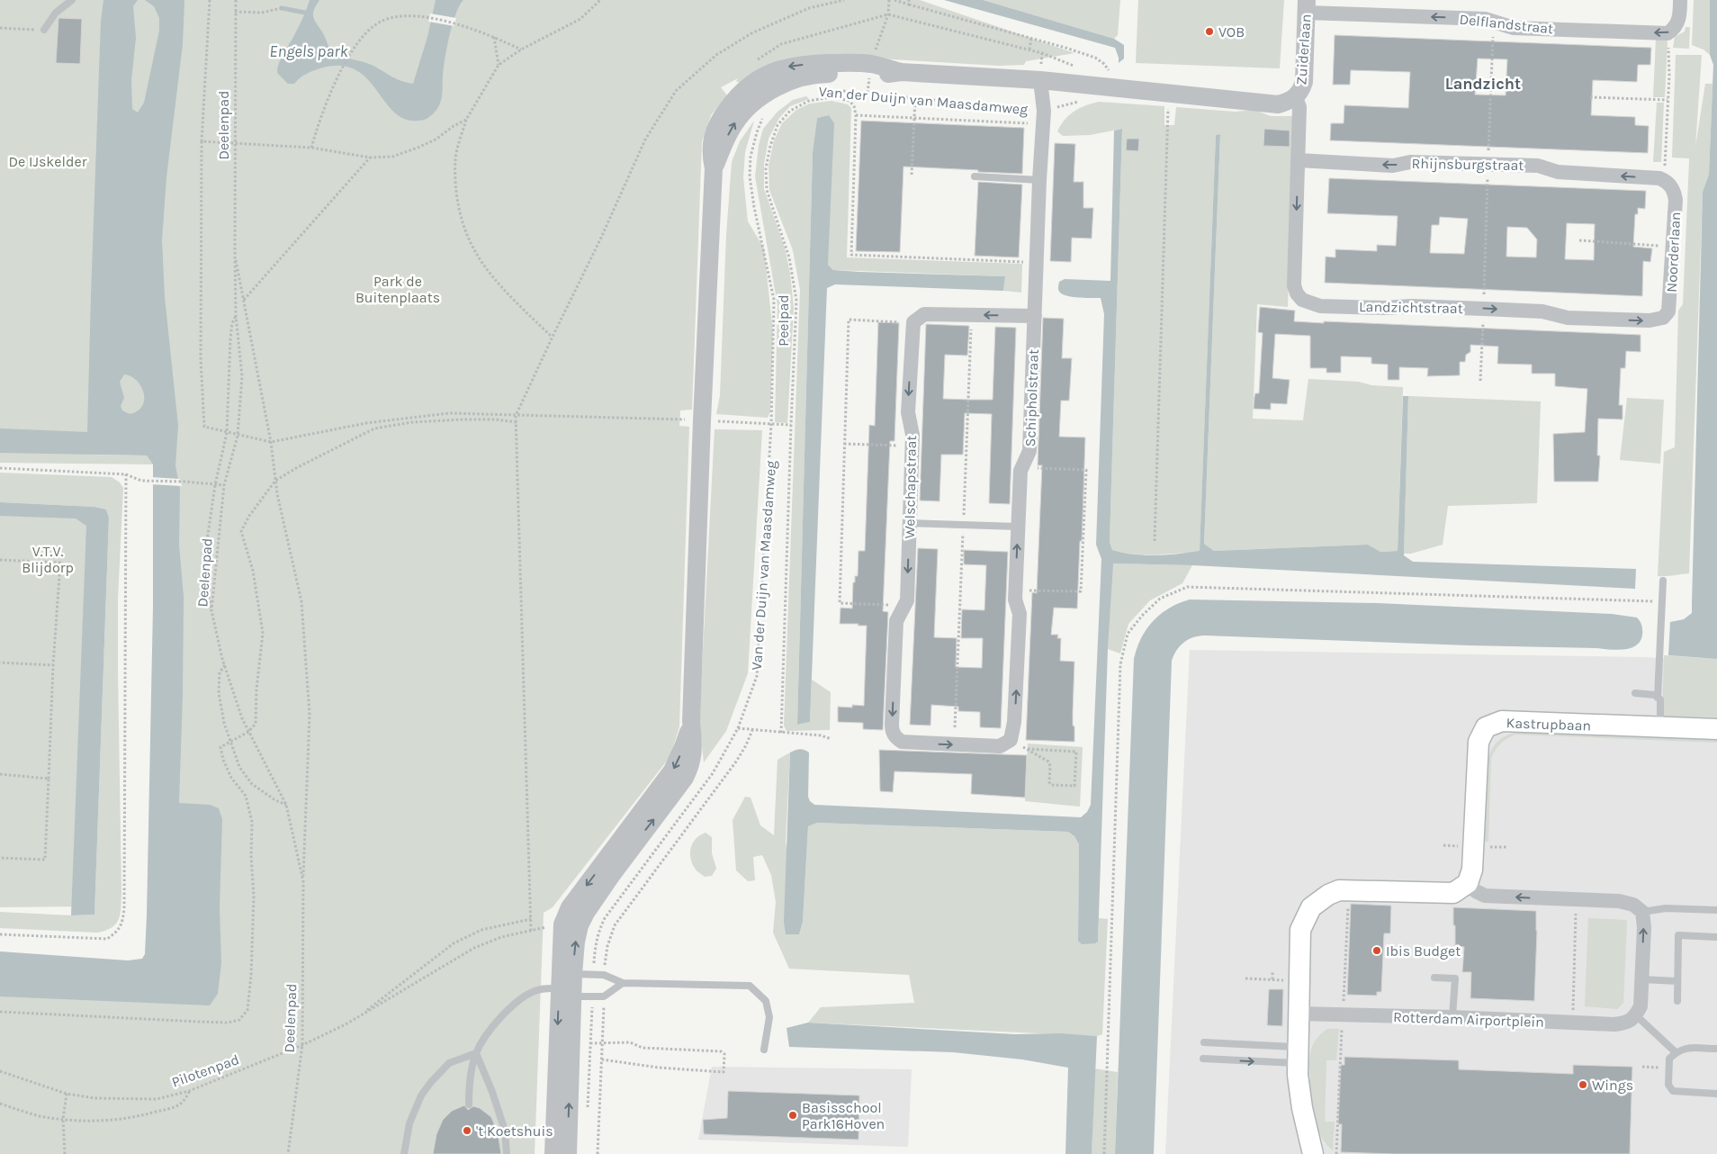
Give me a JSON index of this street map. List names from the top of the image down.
{
  "streets": {
    "main road": ["Kastrupbaan"],
    "street": [
      "Delflandstraat",
      "Zuiderlaan",
      "Van der Duijn van Maasdamweg",
      "Rhijnsburgstraat",
      "Noorderlaan",
      "Landzichtstraat",
      "Schipholstraat",
      "Welschapstraat",
      "Rotterdam Airportplein"
    ],
    "path": ["Deelenpad", "Peelpad", "Pilotenpad"]
  },
  "crossings": [
    ["Delflandstraat", "Zuiderlaan"],
    ["Zuiderlaan", "Van der Duijn van Maasdamweg"],
    ["Van der Duijn van Maasdamweg", "Peelpad"],
    ["Van der Duijn van Maasdamweg", "Schipholstraat"],
    ["Van der Duijn van Maasdamweg", "Pilotenpad"],
    ["Deelenpad", "Pilotenpad"],
    ["Rhijnsburgstraat", "Noorderlaan"],
    ["Rhijnsburgstraat", "Landzichtstraat"],
    ["Noorderlaan", "Landzichtstraat"],
    ["Schipholstraat", "Welschapstraat"]
  ],
  "one_way": ["Delflandstraat", "Rhijnsburgstraat"],
  "districts": ["Landzicht"],
  "water": ["Engels park"],
  "parks": ["De IJskelder", "Park de Buitenplaats", "V.T.V. Blijdorp"],
  "places": [
    "VOB",
    "Ibis Budget",
    "Wings",
    "Basisschool Park16Hoven",
    "'t Koetshuis"
  ]
}
